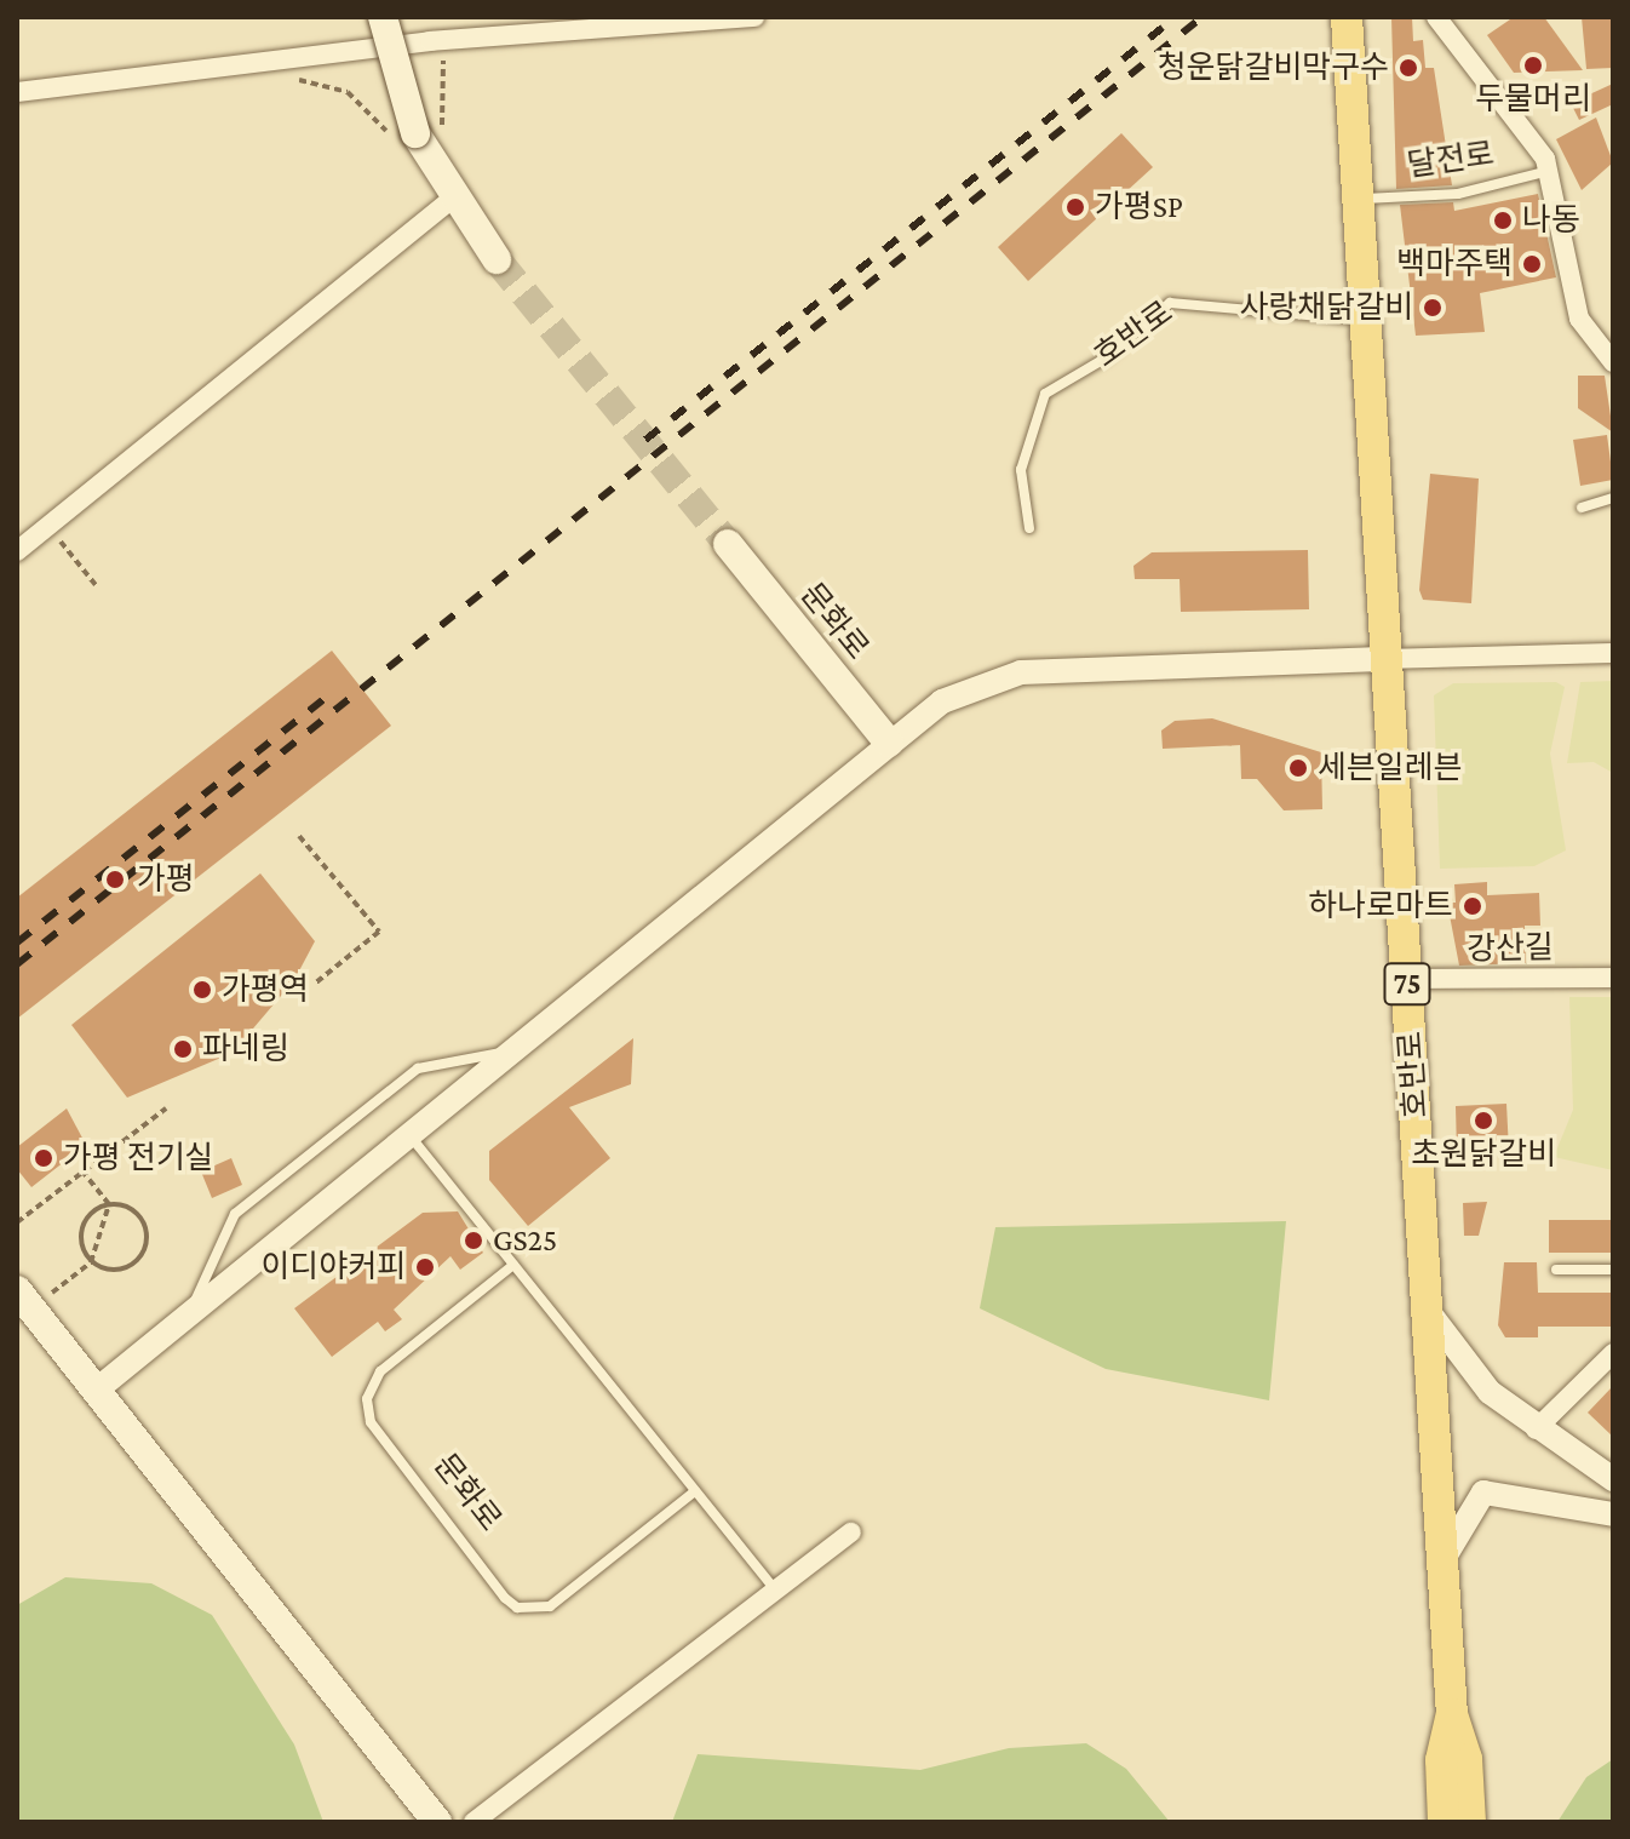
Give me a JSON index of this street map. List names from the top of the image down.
{
  "streets": {
    "main road": ["호반로", "문화로", "75"],
    "street": ["달전로", "강산길"]
  },
  "crossings": [
    ["달전로", "호반로"],
    ["호반로", "강산길"]
  ],
  "places": [
    "두물머리",
    "청운닭갈비막구수",
    "가평SP",
    "나동",
    "백마주택",
    "사랑채닭갈비",
    "세븐일레븐",
    "가평",
    "하나로마트",
    "가평역",
    "파네링",
    "초원닭갈비",
    "가평 전기실",
    "GS25",
    "이디야커피"
  ]
}
